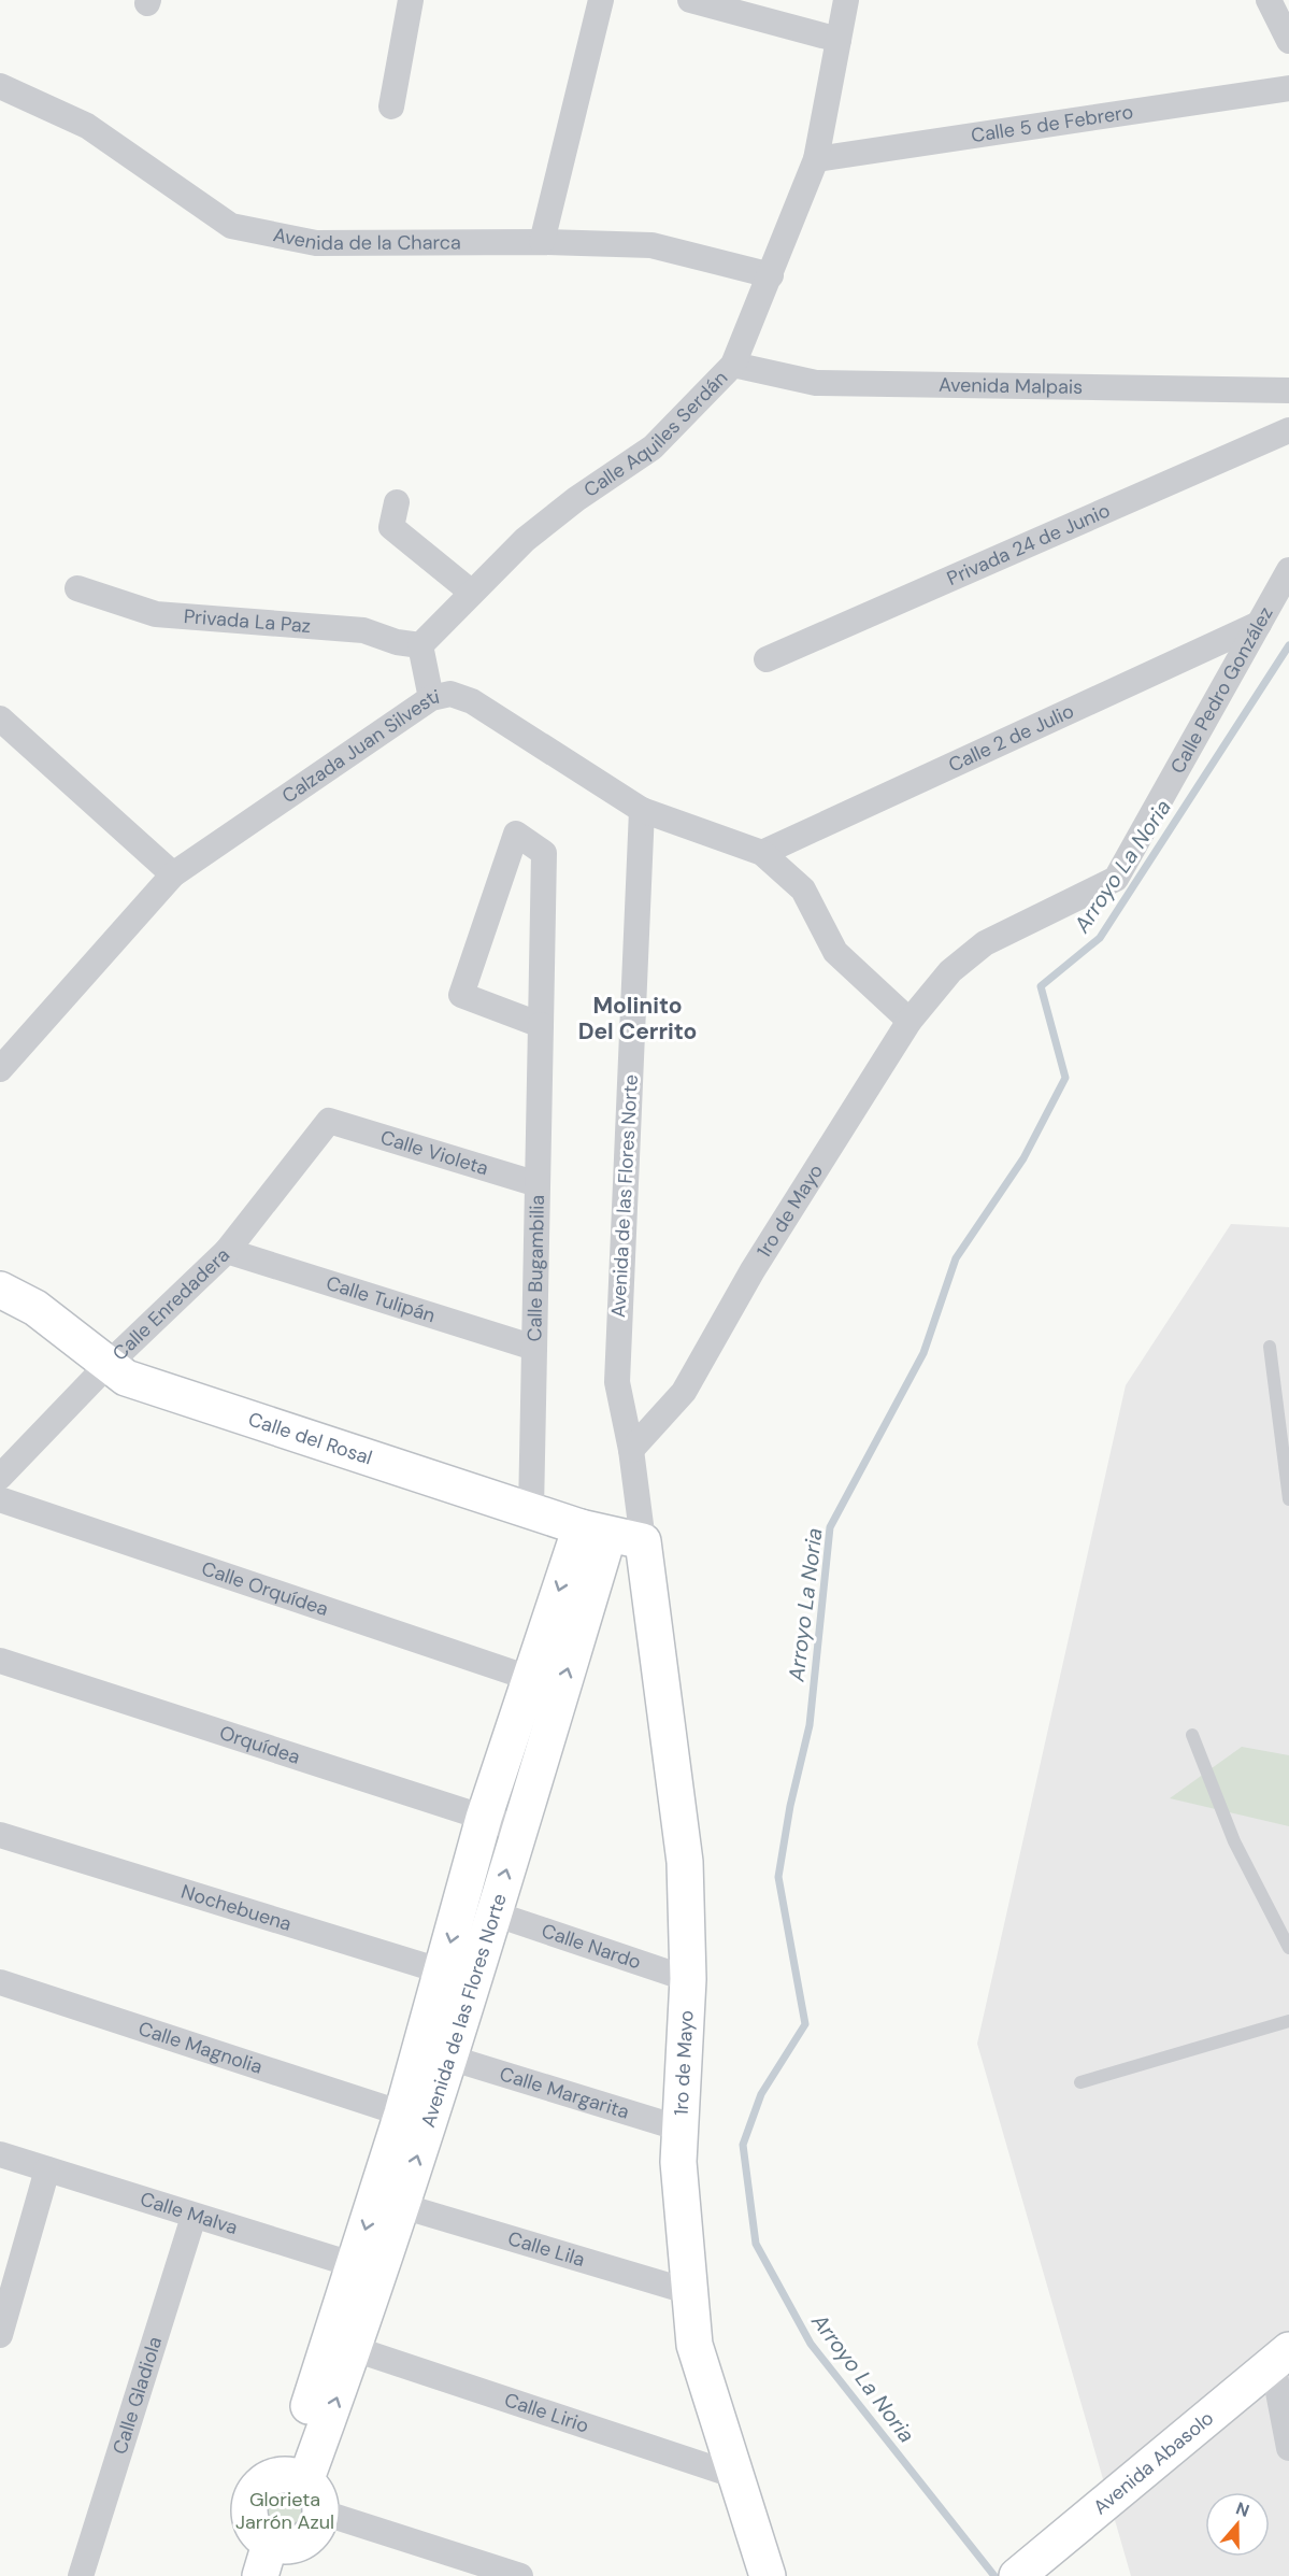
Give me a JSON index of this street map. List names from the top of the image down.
{
  "streets": {
    "street": [
      "Calle 5 de Febrero",
      "Avenida de la Charca",
      "Avenida Malpais",
      "Calle Aquiles Serdán",
      "Privada 24 de Junio",
      "Privada La Paz",
      "Calle Pedro González",
      "Calle 2 de Julio",
      "Calzada Juan Silvesti",
      "Calle Violeta",
      "Avenida de las Flores Norte",
      "1ro de Mayo",
      "Calle Bugambilia",
      "Calle Tulipán",
      "Calle Enredadera",
      "Calle del Rosal",
      "Calle Orquídea",
      "Orquídea",
      "Nochebuena",
      "Calle Nardo",
      "Calle Magnolia",
      "Calle Margarita",
      "Calle Malva",
      "Calle Lila",
      "Calle Gladiola",
      "Calle Lirio",
      "Avenida Abasolo"
    ]
  },
  "crossings": [
    ["Calle 5 de Febrero", "Calle Aquiles Serdán"],
    ["Avenida de la Charca", "Calle Aquiles Serdán"],
    ["Avenida Malpais", "Calle Aquiles Serdán"],
    ["Calle Aquiles Serdán", "Privada La Paz"],
    ["Calle Pedro González", "Calle 2 de Julio"],
    ["Calle Pedro González", "1ro de Mayo"],
    ["Calle 2 de Julio", "Calzada Juan Silvesti"],
    ["Calzada Juan Silvesti", "Avenida de las Flores Norte"],
    ["Calzada Juan Silvesti", "1ro de Mayo"],
    ["Calle Violeta", "Calle Bugambilia"],
    ["Calle Violeta", "Calle Enredadera"],
    ["Avenida de las Flores Norte", "1ro de Mayo"],
    ["Avenida de las Flores Norte", "Calle del Rosal"],
    ["Avenida de las Flores Norte", "Calle Orquídea"],
    ["Avenida de las Flores Norte", "Orquídea"],
    ["Avenida de las Flores Norte", "Nochebuena"],
    ["Avenida de las Flores Norte", "Calle Nardo"],
    ["Avenida de las Flores Norte", "Calle Magnolia"],
    ["Avenida de las Flores Norte", "Calle Margarita"],
    ["Avenida de las Flores Norte", "Calle Malva"],
    ["Avenida de las Flores Norte", "Calle Lila"],
    ["Avenida de las Flores Norte", "Calle Lirio"],
    ["1ro de Mayo", "Calle del Rosal"],
    ["1ro de Mayo", "Calle Nardo"],
    ["1ro de Mayo", "Calle Margarita"],
    ["1ro de Mayo", "Calle Lila"],
    ["1ro de Mayo", "Calle Lirio"],
    ["Calle Bugambilia", "Calle Tulipán"],
    ["Calle Bugambilia", "Calle del Rosal"],
    ["Calle Tulipán", "Calle Enredadera"],
    ["Calle Enredadera", "Calle del Rosal"],
    ["Calle Malva", "Calle Gladiola"]
  ],
  "districts": ["Molinito Del Cerrito"],
  "water": ["Arroyo La Noria"],
  "parks": ["Glorieta Jarrón Azul"],
  "north": "top"
}
